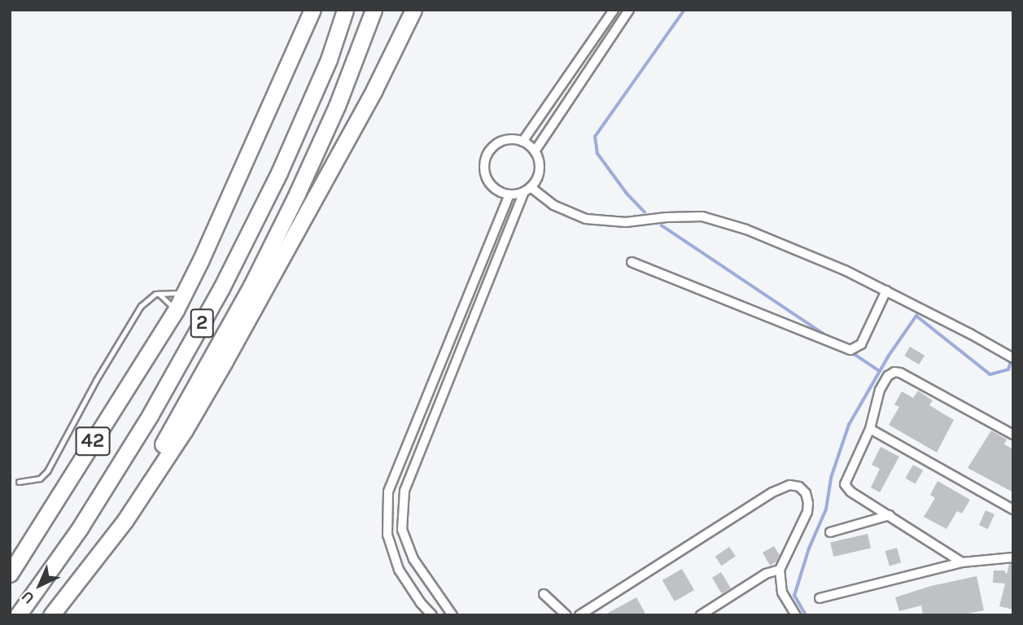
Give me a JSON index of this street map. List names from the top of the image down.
{
  "streets": {
    "highway": ["2", "42"]
  },
  "north": "bottom left"
}
